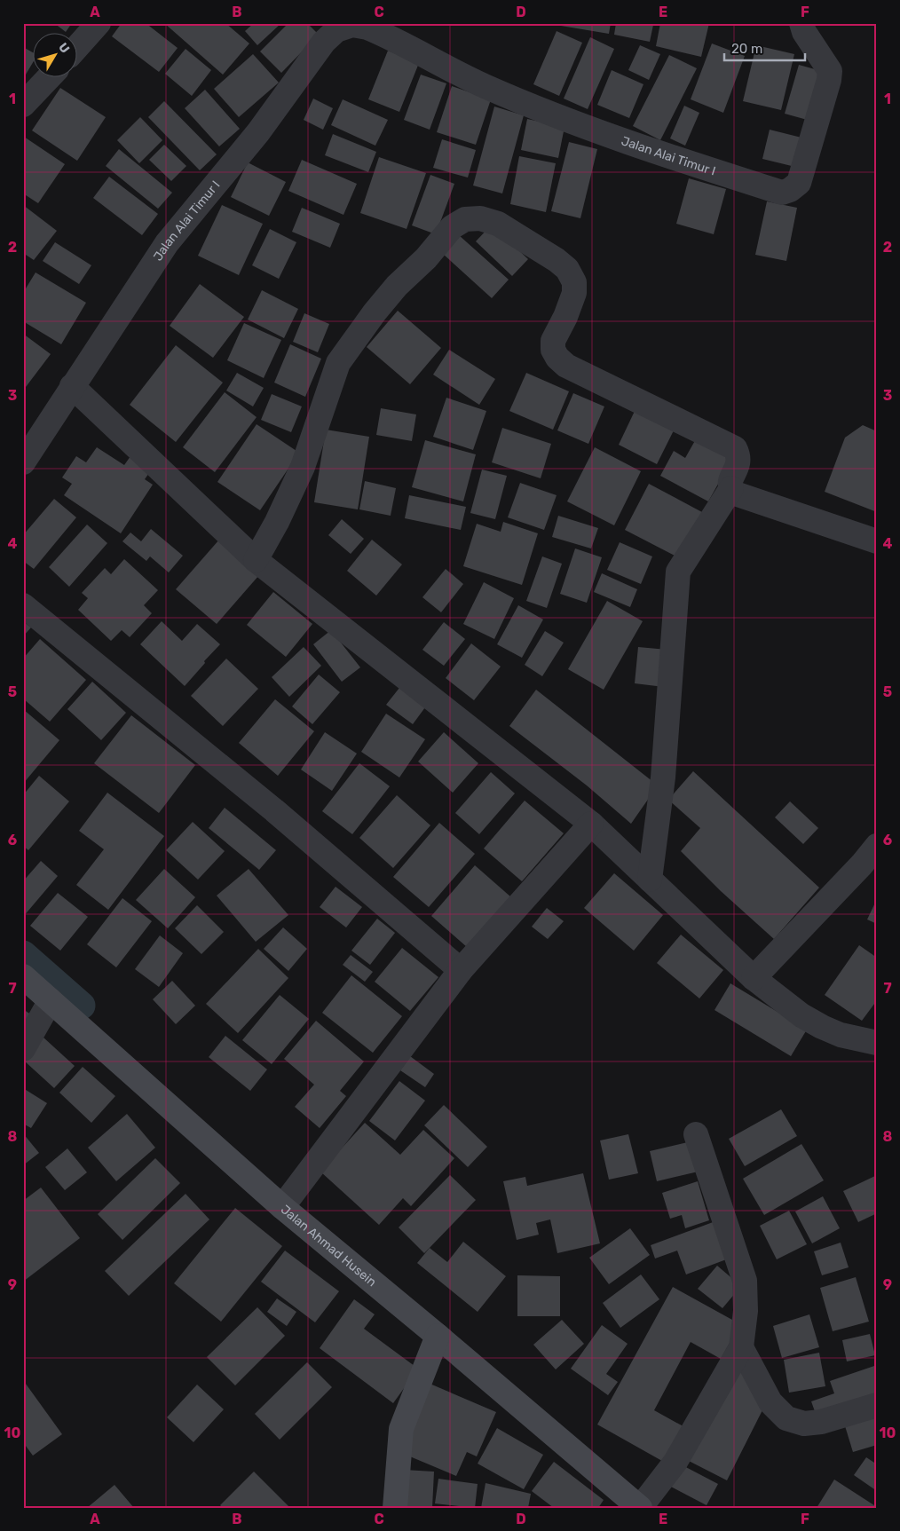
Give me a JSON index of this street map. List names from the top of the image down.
{
  "streets": {
    "main road": ["Jalan Ahmad Husein"],
    "street": ["Jalan Alai Timur I"]
  },
  "scale_bar": "20 m",
  "north": "top right",
  "grid": {
    "columns": [
      "A",
      "B",
      "C",
      "D",
      "E",
      "F"
    ],
    "rows": [
      "1",
      "2",
      "3",
      "4",
      "5",
      "6",
      "7",
      "8",
      "9",
      "10"
    ]
  }
}
